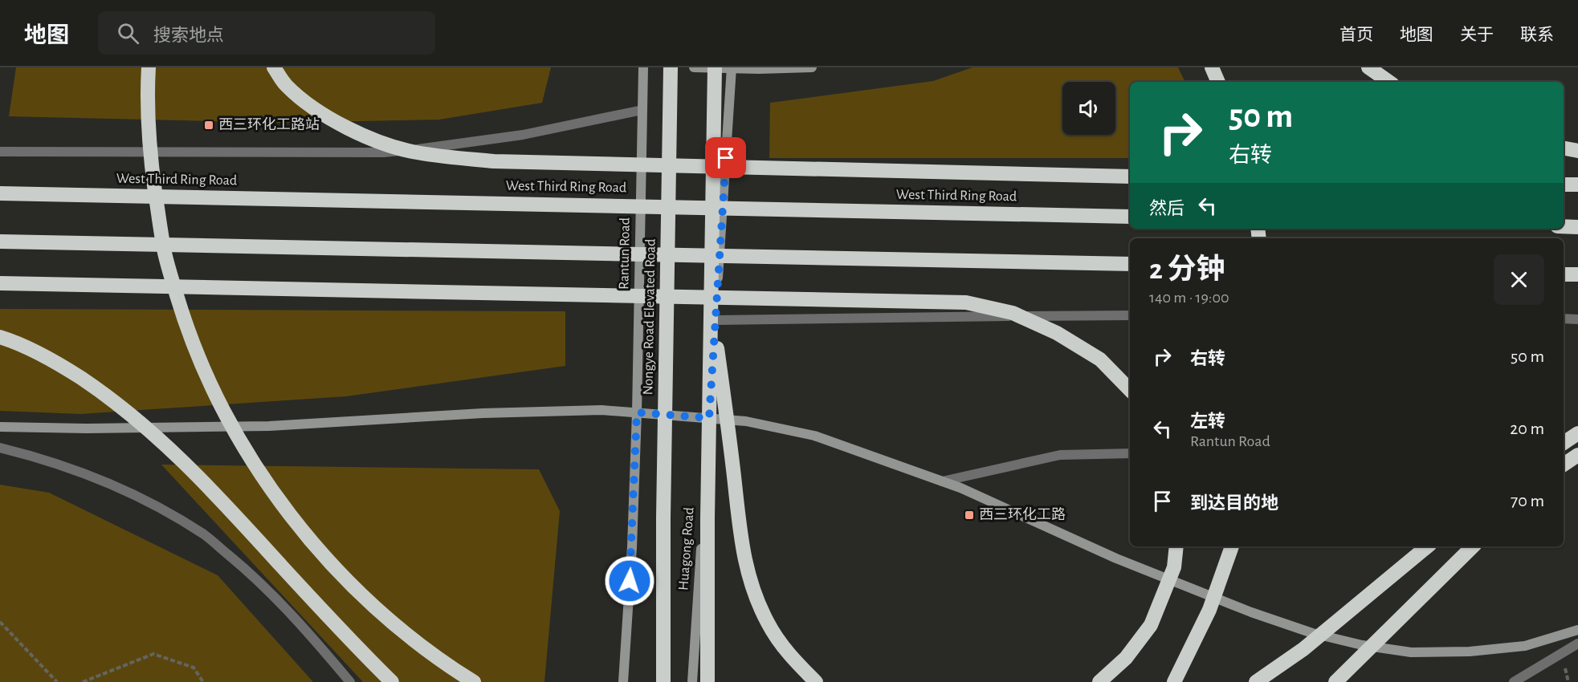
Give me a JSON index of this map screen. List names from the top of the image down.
{
  "streets": {
    "highway": ["West Third Ring Road", "Nongye Road Elevated Road"],
    "main road": ["Rantun Road", "Huagong Road"]
  },
  "places": {
    "transit": ["西三环化工路站", "西三环化工路"]
  },
  "page": {
    "header": "地图",
    "search": "搜索地点",
    "nav": [
      "首页",
      "地图",
      "关于",
      "联系"
    ],
    "turn": ["50 m", "右转"],
    "then": "然后",
    "heading": ["2 分钟", "140 m · 19:00"],
    "list": [
      {
        "name": "右转",
        "value": "50 m"
      },
      {
        "name": "左转",
        "note": "Rantun Road",
        "value": "20 m"
      },
      {
        "name": "到达目的地",
        "value": "70 m"
      }
    ]
  }
}
